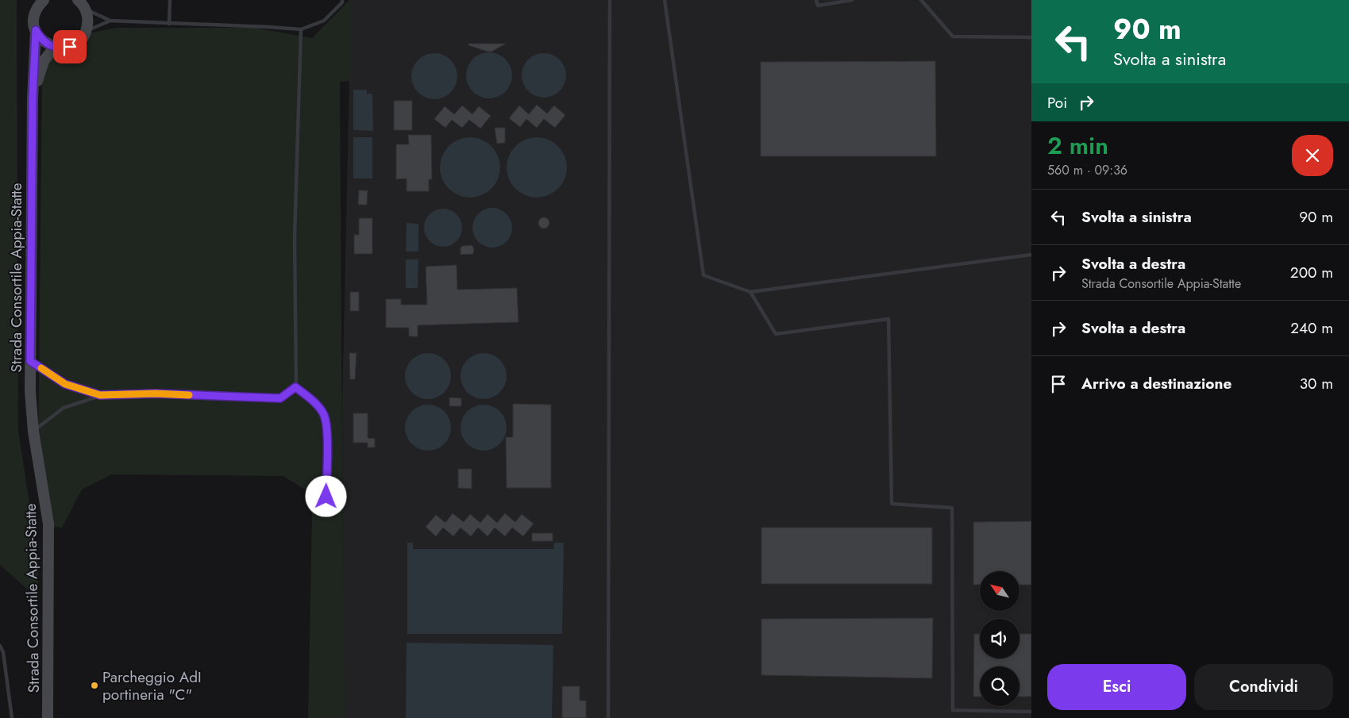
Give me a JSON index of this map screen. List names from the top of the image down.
{
  "streets": {
    "street": ["Strada Consortile Appia-Statte"]
  },
  "places": ["Parcheggio AdI portineria \"C\""],
  "north": "top left",
  "page": {
    "turn": ["90 m", "Svolta a sinistra"],
    "then": "Poi",
    "heading": ["2 min", "560 m · 09:36"],
    "list": [
      {
        "name": "Svolta a sinistra",
        "value": "90 m"
      },
      {
        "name": "Svolta a destra",
        "note": "Strada Consortile Appia-Statte",
        "value": "200 m"
      },
      {
        "name": "Svolta a destra",
        "value": "240 m"
      },
      {
        "name": "Arrivo a destinazione",
        "value": "30 m"
      }
    ],
    "buttons": ["Esci", "Condividi"]
  }
}
